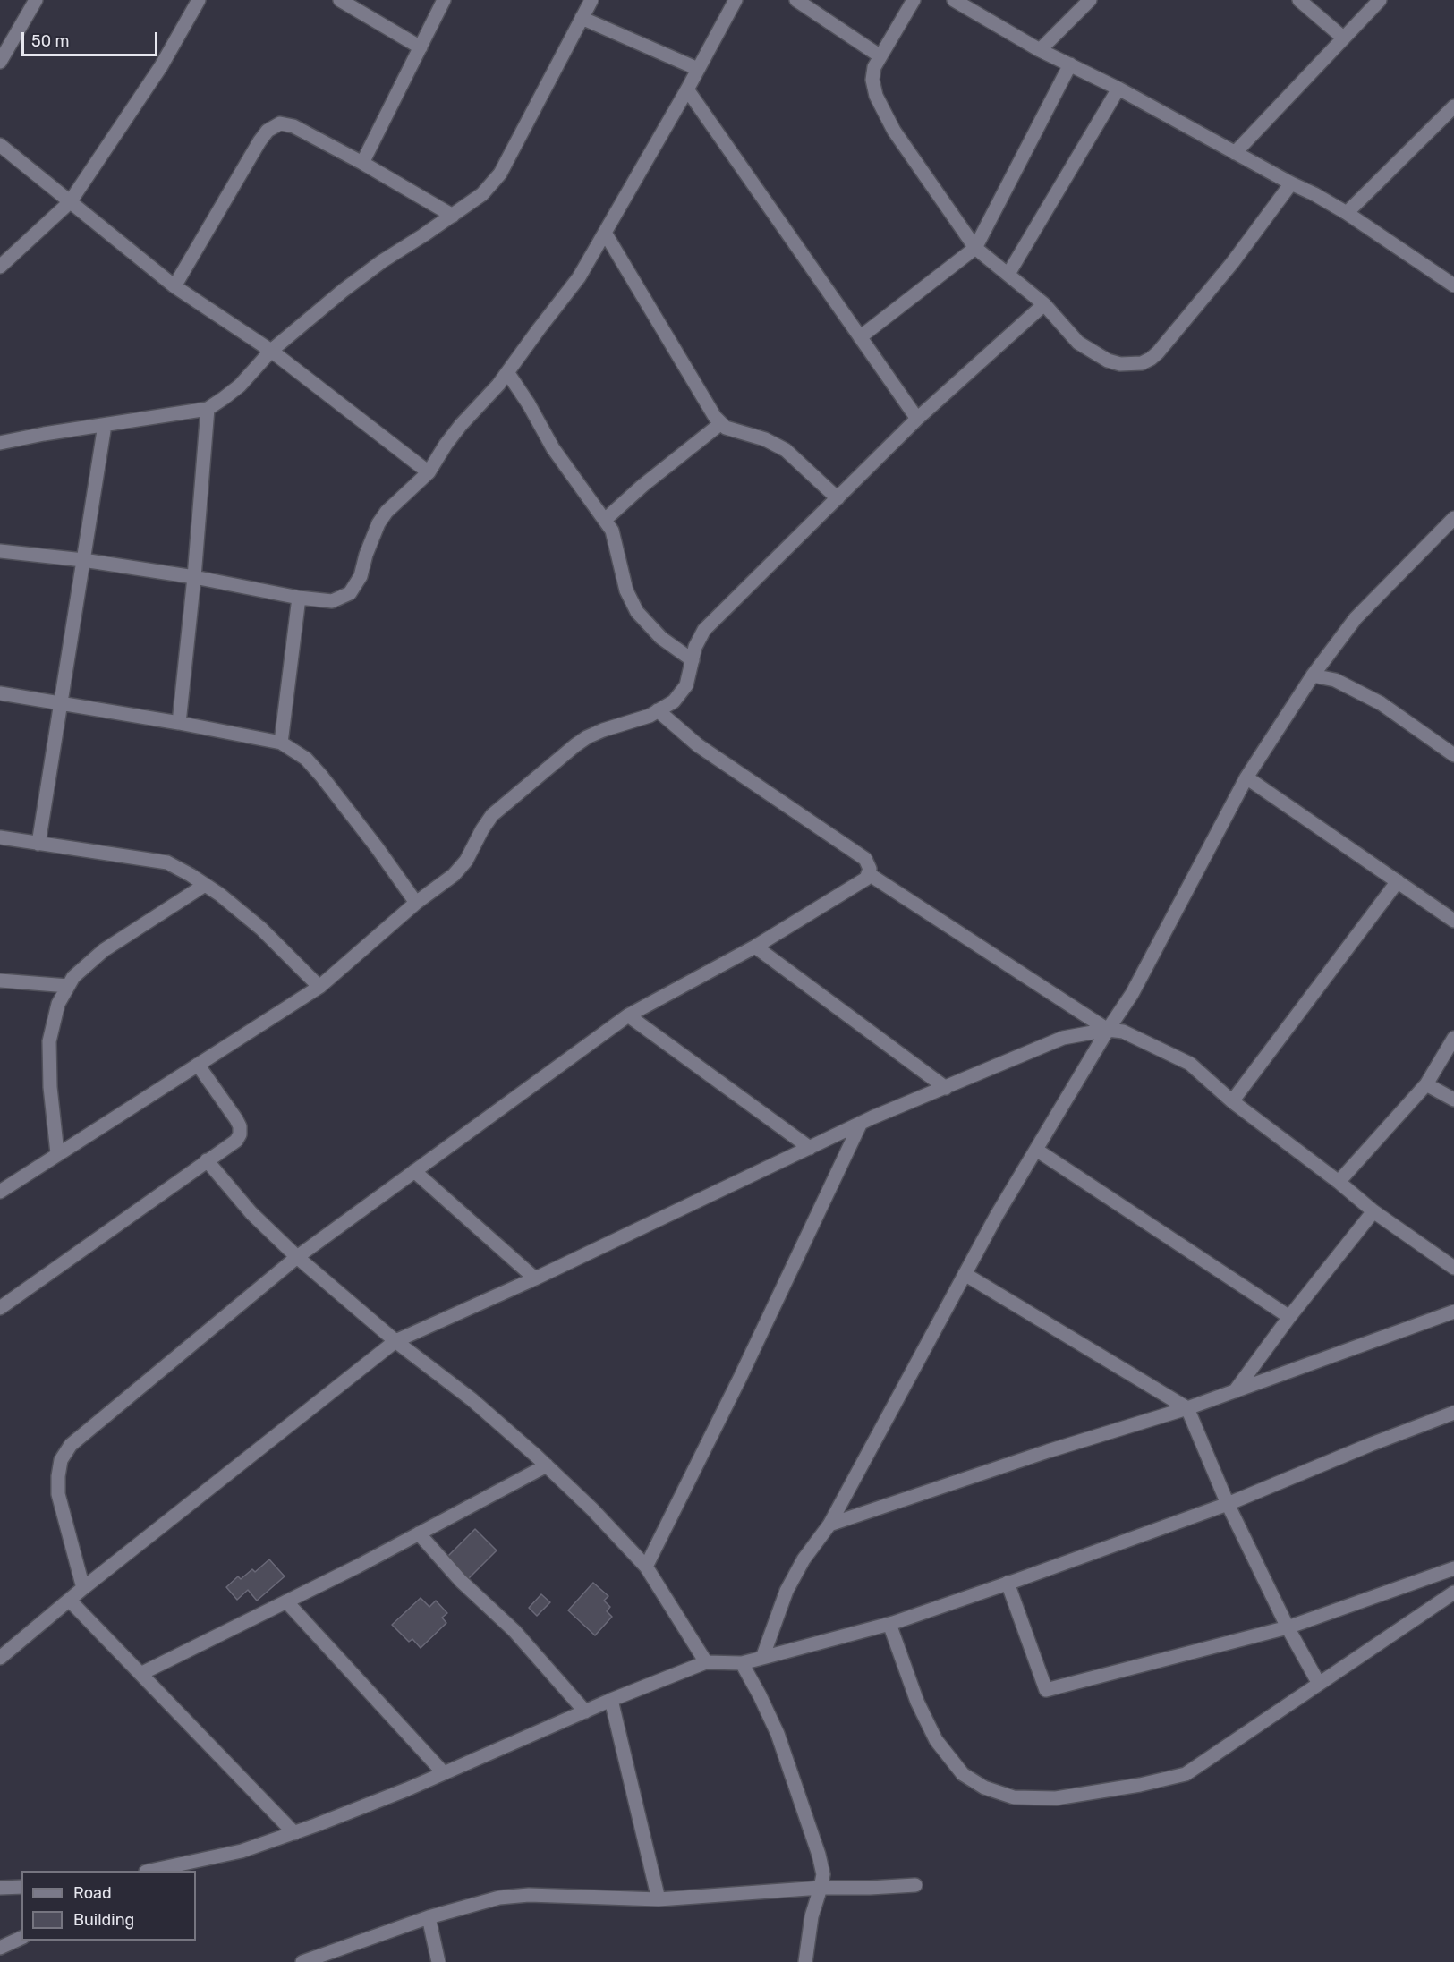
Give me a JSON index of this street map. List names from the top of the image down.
{
  "legend": ["Road", "Building"],
  "scale_bar": "50 m"
}
